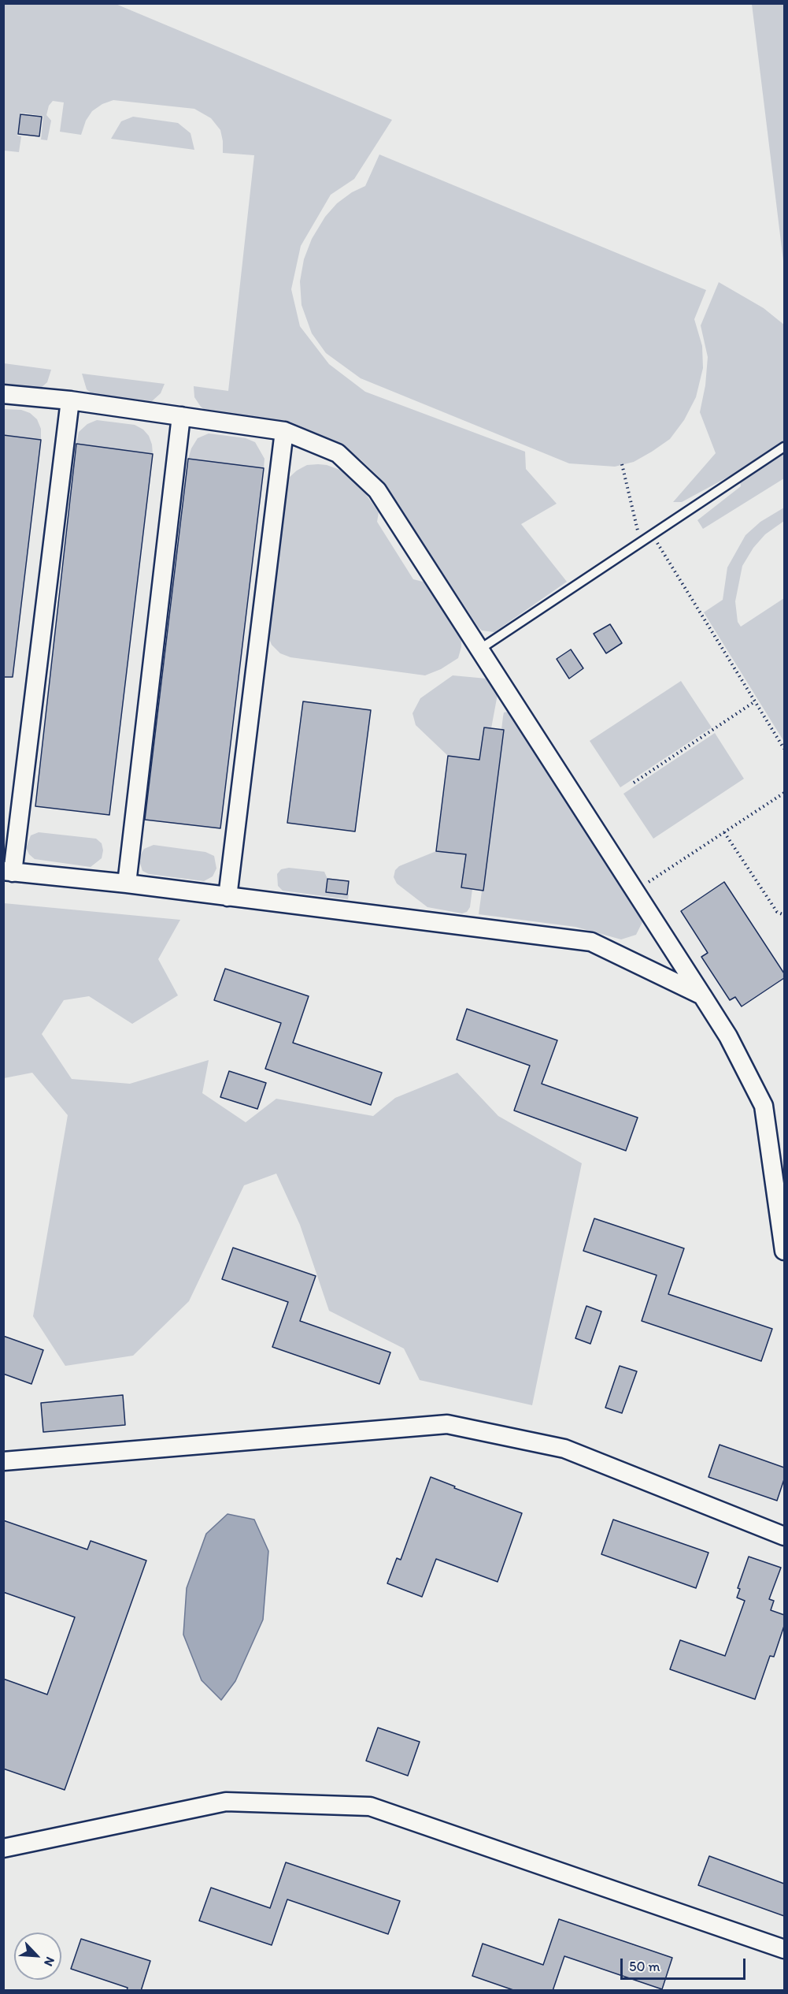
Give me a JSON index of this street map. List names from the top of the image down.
{
  "scale_bar": "50 m",
  "north": "bottom right"
}
